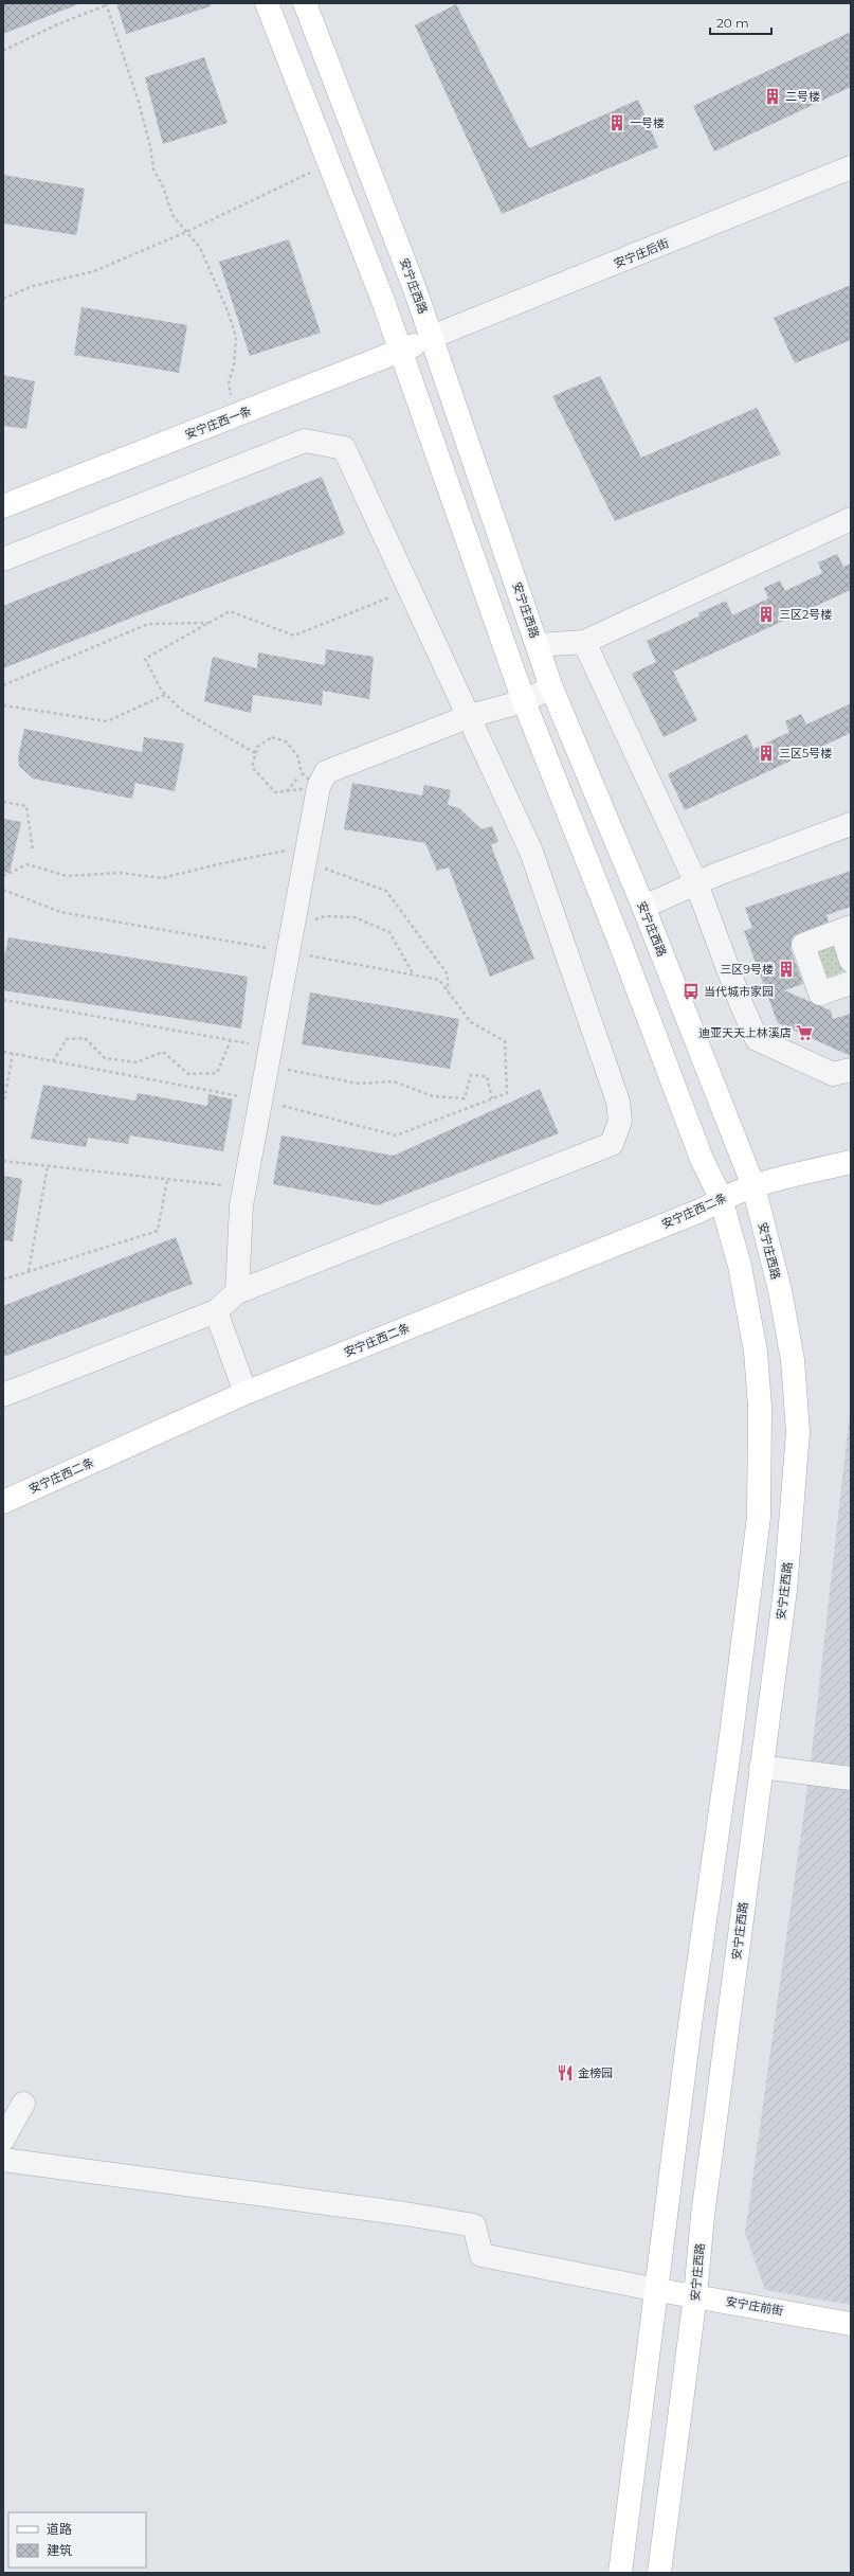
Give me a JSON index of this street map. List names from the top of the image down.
{
  "streets": {
    "main road": [
      "安宁庄西路",
      "安宁庄西一条",
      "安宁庄西二条",
      "安宁庄前街"
    ],
    "street": ["安宁庄后街"]
  },
  "crossings": [
    ["安宁庄后街", "安宁庄西路"],
    ["安宁庄后街", "安宁庄西一条"],
    ["安宁庄西路", "安宁庄西一条"],
    ["安宁庄西路", "安宁庄西二条"],
    ["安宁庄西路", "安宁庄前街"]
  ],
  "places": {
    "building": [
      "二号楼",
      "一号楼",
      "三区2号楼",
      "三区5号楼",
      "三区9号楼"
    ],
    "bus stop": ["当代城市家园"],
    "supermarket": ["迪亚天天上林溪店"],
    "restaurant": ["金榜园"]
  },
  "legend": ["道路", "建筑"],
  "scale_bar": "20 m"
}
